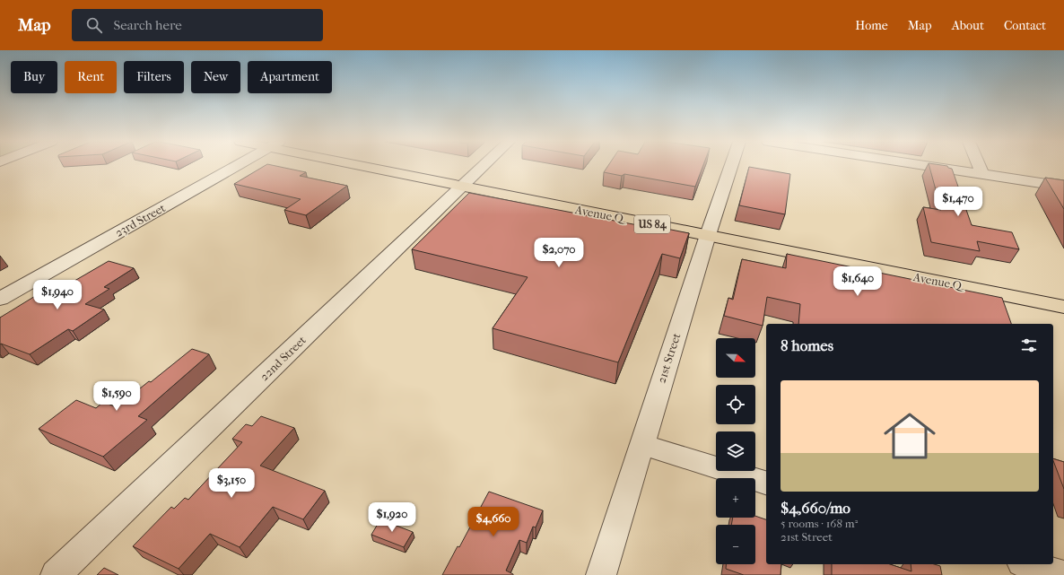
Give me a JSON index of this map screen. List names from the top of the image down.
{
  "streets": {
    "highway": ["Avenue Q", "US 84"],
    "street": ["23rd Street", "22nd Street", "21st Street"]
  },
  "crossings": [
    ["Avenue Q", "22nd Street"],
    ["Avenue Q", "21st Street"]
  ],
  "north": "right",
  "page": {
    "header": "Map",
    "search": "Search here",
    "nav": [
      "Home",
      "Map",
      "About",
      "Contact"
    ],
    "chip": [
      "Buy",
      "Rent",
      "Filters",
      "New",
      "Apartment"
    ],
    "price": [
      "$1,470",
      "$2,070",
      "$1,640",
      "$1,940",
      "$1,590",
      "$3,150",
      "$1,920",
      "$4,660"
    ],
    "heading": "8 homes",
    "map_buttons": ["+", "−"],
    "list": [
      {
        "name": "$4,660/mo",
        "note": "5 rooms · 168 m² · 21st Street"
      }
    ]
  }
}
